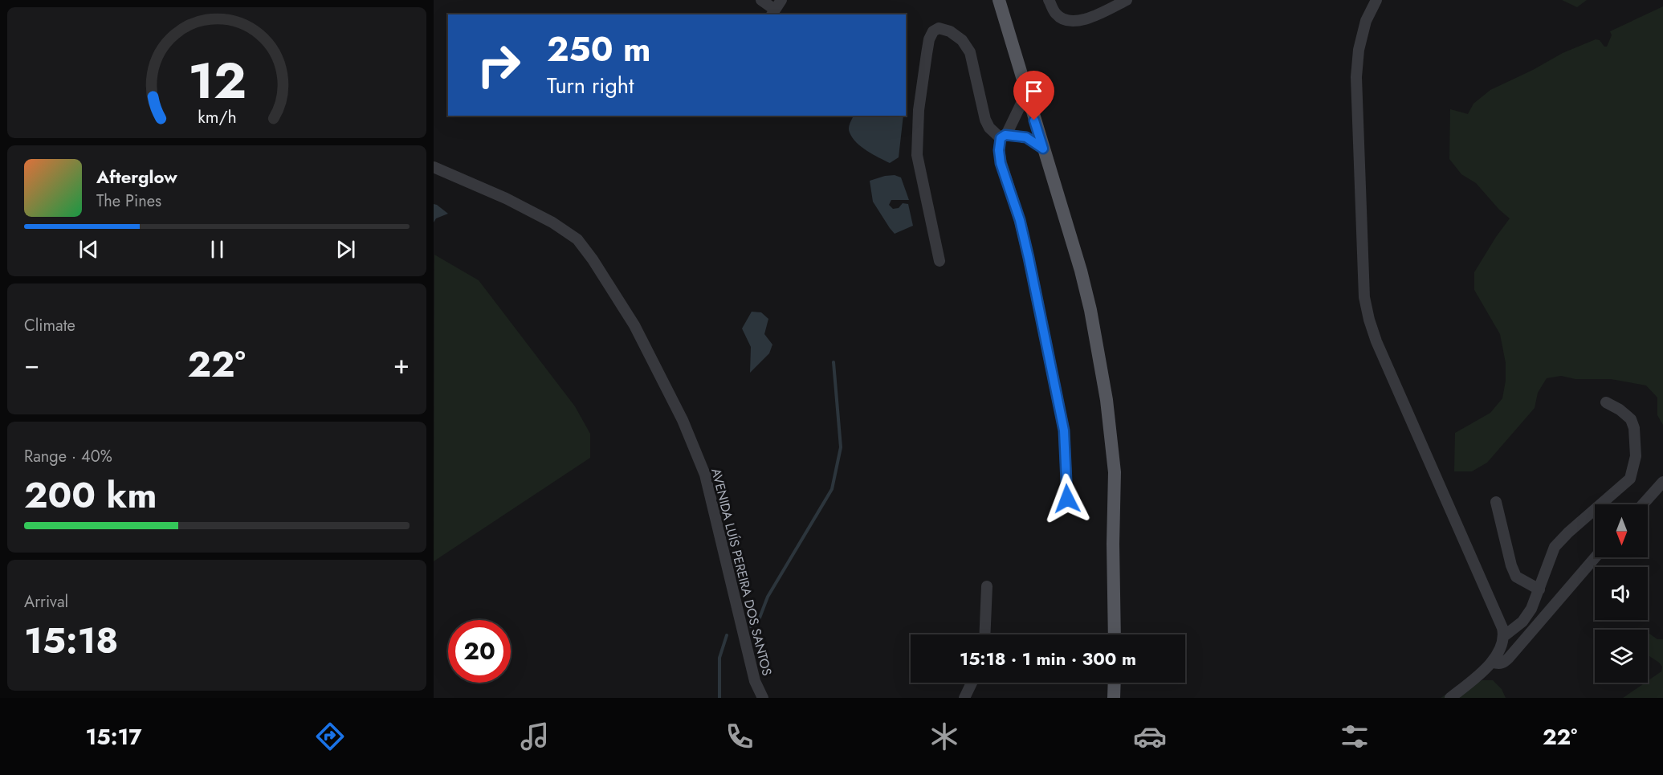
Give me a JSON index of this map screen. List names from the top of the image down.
{
  "streets": {
    "street": ["AVENIDA LUÍS PEREIRA DOS SANTOS"]
  },
  "north": "bottom",
  "page": {
    "turn": ["250 m", "Turn right"],
    "song": ["Afterglow", "The Pines"],
    "tile": [
      "Climate",
      ["Range · 40%", "200 km"],
      ["Arrival", "15:18"]
    ],
    "heat": ["−", "22°", "+"],
    "limit": "20",
    "trip": "15:18 · 1 min · 300 m",
    "tabs": ["15:17", "22°"],
    "gauge": ["12", "km/h"]
  }
}
